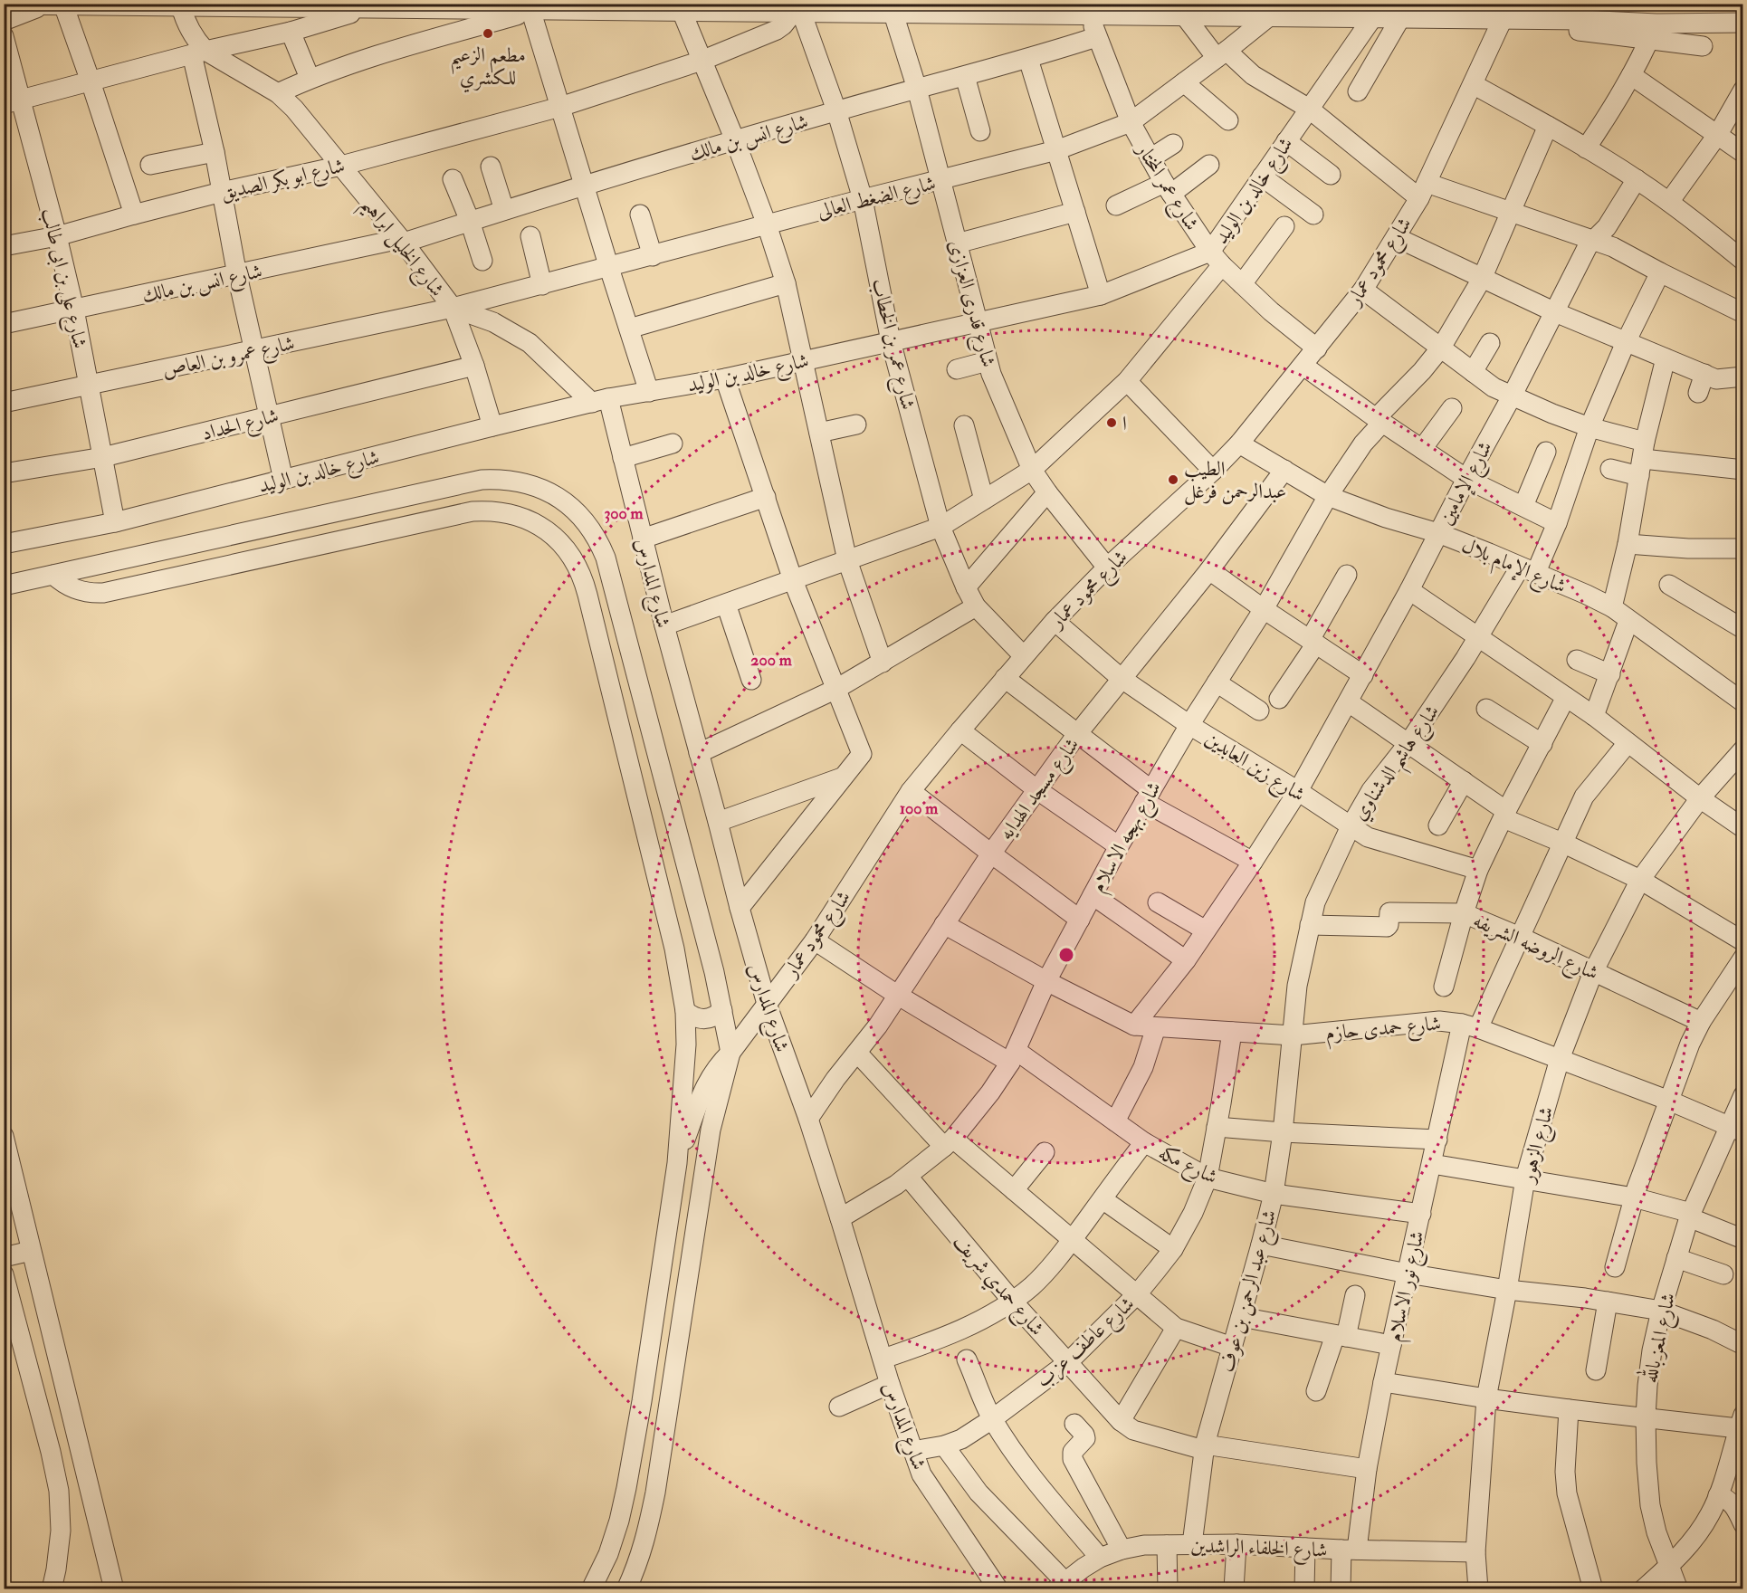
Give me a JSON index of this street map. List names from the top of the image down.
{
  "streets": {
    "street": [
      "شارع انس بن مالك",
      "شارع ابو بكر الصديق",
      "شارع عمر المختار",
      "شارع خالد بن الوليد",
      "شارع الضغط العالى",
      "شارع الخليل ابراهيم",
      "شارع محمود عمار",
      "شارع على بن ابى طالب",
      "شارع قدرى العزازى",
      "شارع عمر بن الخطاب",
      "شارع عمرو بن العاص",
      "شارع الحداد",
      "شارع الإمامين",
      "شارع الإمام بلال",
      "شارع المدارس",
      "شارع هاشم الدشناوي",
      "شارع زين العابدين",
      "شارع مسجد الهدايه",
      "شارع بهجه الاسلام",
      "شارع الروضه الشريفه",
      "شارع حمدى حازم",
      "شارع الزهور",
      "شارع مكه",
      "شارع حمدي شريف",
      "شارع نور الاسلام",
      "شارع عبد الرحمن بن عوف",
      "شارع المعز بالله",
      "شارع عاطف عزب",
      "شارع الخلفاء الراشدين"
    ]
  },
  "crossings": [
    ["شارع انس بن مالك", "شارع عمر المختار"],
    ["شارع انس بن مالك", "شارع الخليل ابراهيم"],
    ["شارع انس بن مالك", "شارع على بن ابى طالب"],
    ["شارع انس بن مالك", "شارع قدرى العزازى"],
    ["شارع انس بن مالك", "شارع عمر بن الخطاب"],
    ["شارع ابو بكر الصديق", "شارع الخليل ابراهيم"],
    ["شارع ابو بكر الصديق", "شارع على بن ابى طالب"],
    ["شارع ابو بكر الصديق", "شارع عمر بن الخطاب"],
    ["شارع عمر المختار", "شارع خالد بن الوليد"],
    ["شارع عمر المختار", "شارع الضغط العالى"],
    ["شارع عمر المختار", "شارع محمود عمار"],
    ["شارع خالد بن الوليد", "شارع الخليل ابراهيم"],
    ["شارع خالد بن الوليد", "شارع على بن ابى طالب"],
    ["شارع خالد بن الوليد", "شارع قدرى العزازى"],
    ["شارع خالد بن الوليد", "شارع عمر بن الخطاب"],
    ["شارع خالد بن الوليد", "شارع المدارس"],
    ["شارع الضغط العالى", "شارع الخليل ابراهيم"],
    ["شارع الضغط العالى", "شارع قدرى العزازى"],
    ["شارع الضغط العالى", "شارع عمر بن الخطاب"],
    ["شارع الضغط العالى", "شارع عمرو بن العاص"],
    ["شارع الخليل ابراهيم", "شارع عمرو بن العاص"],
    ["شارع الخليل ابراهيم", "شارع الحداد"],
    ["شارع محمود عمار", "شارع قدرى العزازى"],
    ["شارع محمود عمار", "شارع عمر بن الخطاب"],
    ["شارع محمود عمار", "شارع الإمام بلال"],
    ["شارع محمود عمار", "شارع المدارس"],
    ["شارع محمود عمار", "شارع زين العابدين"],
    ["شارع محمود عمار", "شارع مكه"],
    ["شارع على بن ابى طالب", "شارع عمرو بن العاص"],
    ["شارع على بن ابى طالب", "شارع الحداد"],
    ["شارع الإمامين", "شارع الإمام بلال"],
    ["شارع الإمامين", "شارع زين العابدين"],
    ["شارع الإمامين", "شارع حمدى حازم"],
    ["شارع الإمام بلال", "شارع هاشم الدشناوي"],
    ["شارع الإمام بلال", "شارع مسجد الهدايه"],
    ["شارع الإمام بلال", "شارع بهجه الاسلام"],
    ["شارع المدارس", "شارع مسجد الهدايه"],
    ["شارع المدارس", "شارع بهجه الاسلام"],
    ["شارع المدارس", "شارع عاطف عزب"],
    ["شارع هاشم الدشناوي", "شارع زين العابدين"],
    ["شارع هاشم الدشناوي", "شارع الروضه الشريفه"],
    ["شارع هاشم الدشناوي", "شارع حمدى حازم"],
    ["شارع هاشم الدشناوي", "شارع عبد الرحمن بن عوف"],
    ["شارع زين العابدين", "شارع مسجد الهدايه"],
    ["شارع زين العابدين", "شارع بهجه الاسلام"],
    ["شارع مسجد الهدايه", "شارع حمدى حازم"],
    ["شارع مسجد الهدايه", "شارع مكه"],
    ["شارع بهجه الاسلام", "شارع حمدى حازم"],
    ["شارع بهجه الاسلام", "شارع مكه"],
    ["شارع بهجه الاسلام", "شارع حمدي شريف"],
    ["شارع الروضه الشريفه", "شارع الزهور"],
    ["شارع الروضه الشريفه", "شارع نور الاسلام"],
    ["شارع حمدى حازم", "شارع الزهور"],
    ["شارع حمدى حازم", "شارع نور الاسلام"],
    ["شارع حمدى حازم", "شارع عبد الرحمن بن عوف"],
    ["شارع حمدى حازم", "شارع المعز بالله"],
    ["شارع حمدى حازم", "شارع عاطف عزب"],
    ["شارع الزهور", "شارع الخلفاء الراشدين"],
    ["شارع مكه", "شارع نور الاسلام"],
    ["شارع مكه", "شارع عبد الرحمن بن عوف"],
    ["شارع مكه", "شارع عاطف عزب"],
    ["شارع حمدي شريف", "شارع نور الاسلام"],
    ["شارع حمدي شريف", "شارع عبد الرحمن بن عوف"],
    ["شارع حمدي شريف", "شارع عاطف عزب"],
    ["شارع نور الاسلام", "شارع الخلفاء الراشدين"],
    ["شارع عبد الرحمن بن عوف", "شارع الخلفاء الراشدين"]
  ],
  "places": ["مطعم الزعيم للكشري", "ا", "الطيب عبدالرحمن فرغل"],
  "rings": ["300 m", "200 m", "100 m"]
}
